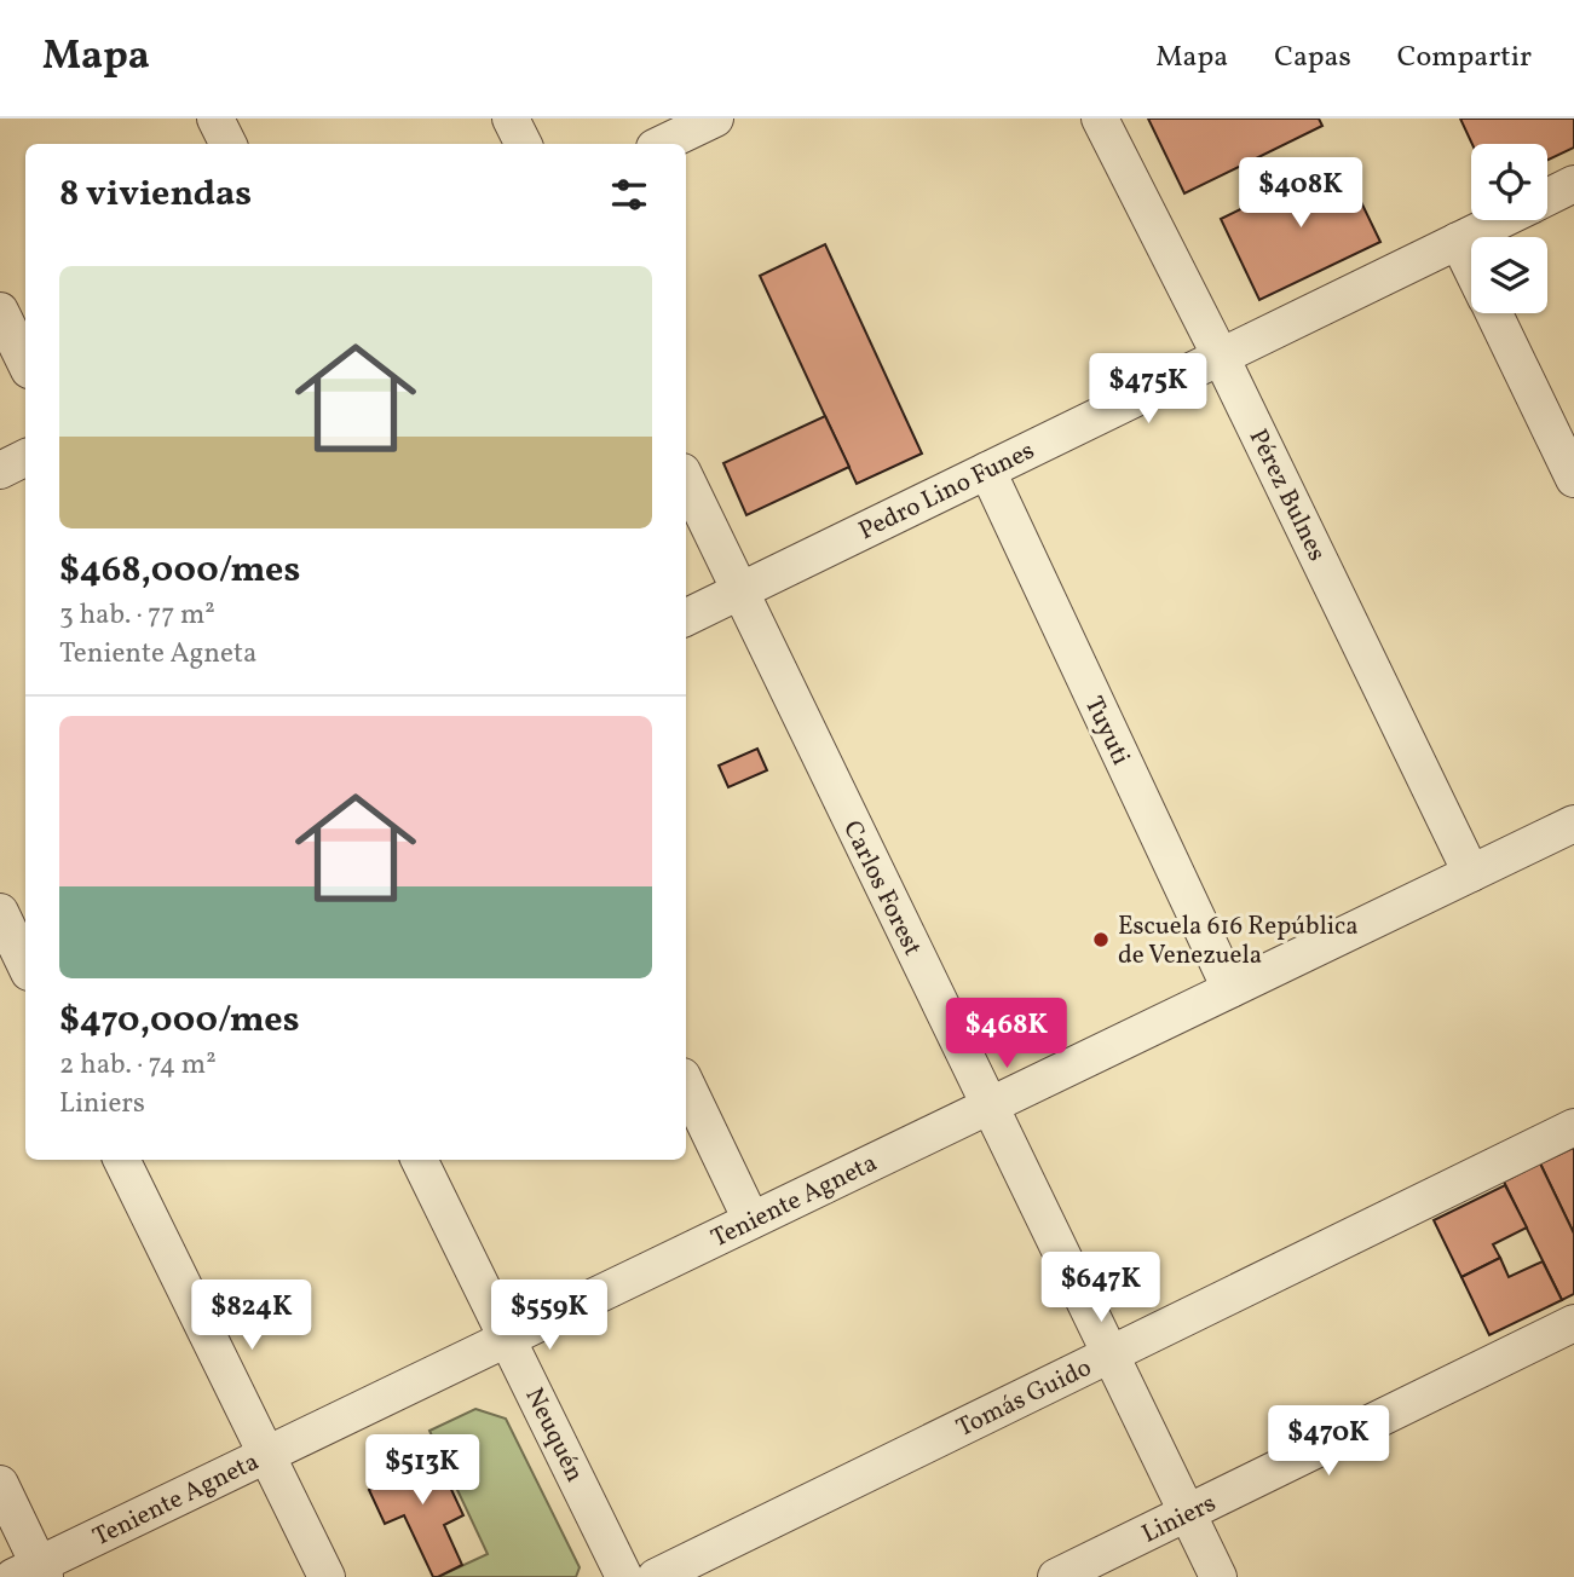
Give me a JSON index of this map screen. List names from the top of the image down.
{
  "streets": {
    "street": [
      "Pedro Lino Funes",
      "Pérez Bulnes",
      "Tuyuti",
      "Carlos Forest",
      "Teniente Agneta",
      "Tomás Guido",
      "Neuquén",
      "Liniers"
    ]
  },
  "crossings": [
    ["Pedro Lino Funes", "Pérez Bulnes"],
    ["Pedro Lino Funes", "Tuyuti"],
    ["Pedro Lino Funes", "Carlos Forest"],
    ["Pérez Bulnes", "Teniente Agneta"],
    ["Tuyuti", "Teniente Agneta"],
    ["Carlos Forest", "Teniente Agneta"],
    ["Carlos Forest", "Tomás Guido"],
    ["Carlos Forest", "Liniers"],
    ["Teniente Agneta", "Neuquén"]
  ],
  "places": ["Escuela 616 República de Venezuela"],
  "page": {
    "header": "Mapa",
    "nav": ["Mapa", "Capas", "Compartir"],
    "heading": "8 viviendas",
    "price": [
      "$408K",
      "$475K",
      "$468K",
      "$647K",
      "$824K",
      "$559K",
      "$470K",
      "$513K"
    ],
    "list": [
      {
        "name": "$468,000/mes",
        "note": "3 hab. · 77 m² · Teniente Agneta"
      },
      {
        "name": "$470,000/mes",
        "note": "2 hab. · 74 m² · Liniers"
      }
    ]
  }
}
